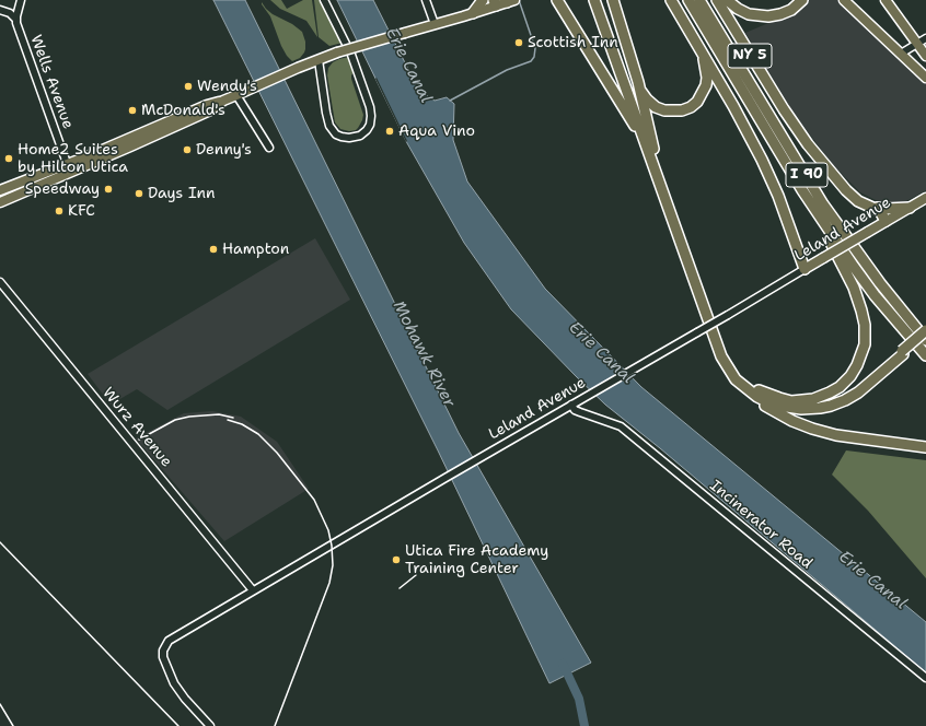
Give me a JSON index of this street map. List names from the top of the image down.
{
  "streets": {
    "highway": ["NY 5", "I 90"],
    "main road": ["Leland Avenue"],
    "street": ["Wells Avenue", "Wurz Avenue", "Incinerator Road"]
  },
  "crossings": [
    ["NY 5", "Leland Avenue"],
    ["Leland Avenue", "Wurz Avenue"],
    ["Leland Avenue", "Incinerator Road"]
  ],
  "water": ["Erie Canal", "Mohawk River"],
  "places": [
    "Scottish Inn",
    "Wendy's",
    "McDonald's",
    "Aqua Vino",
    "Denny's",
    "Home2 Suites by Hilton Utica",
    "Speedway",
    "Days Inn",
    "KFC",
    "Hampton",
    "Utica Fire Academy Training Center"
  ]
}
